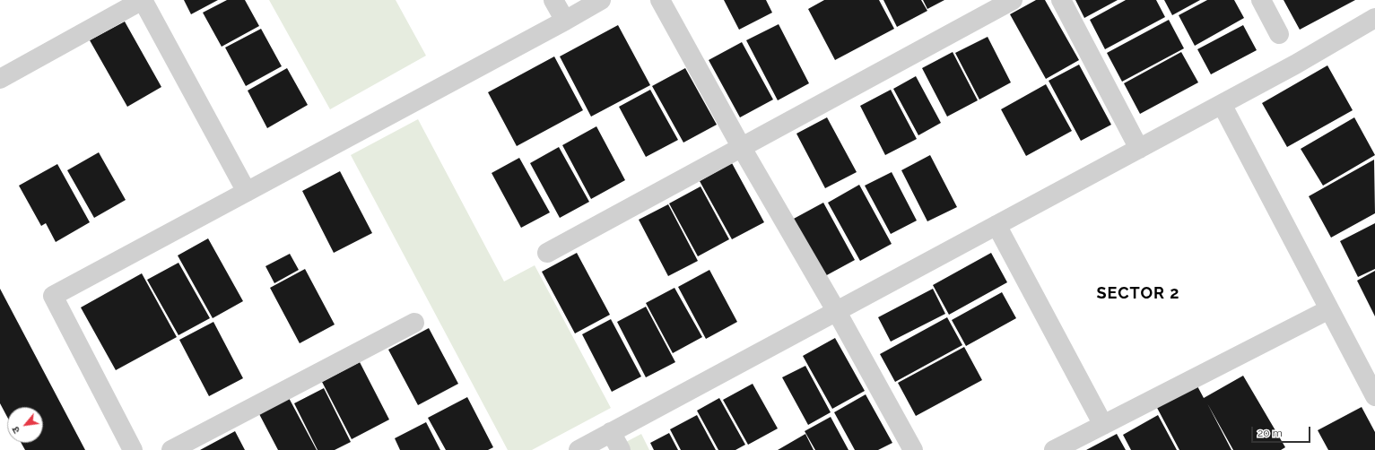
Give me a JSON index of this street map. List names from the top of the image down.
{
  "districts": ["SECTOR 2"],
  "scale_bar": "20 m",
  "north": "bottom left"
}
